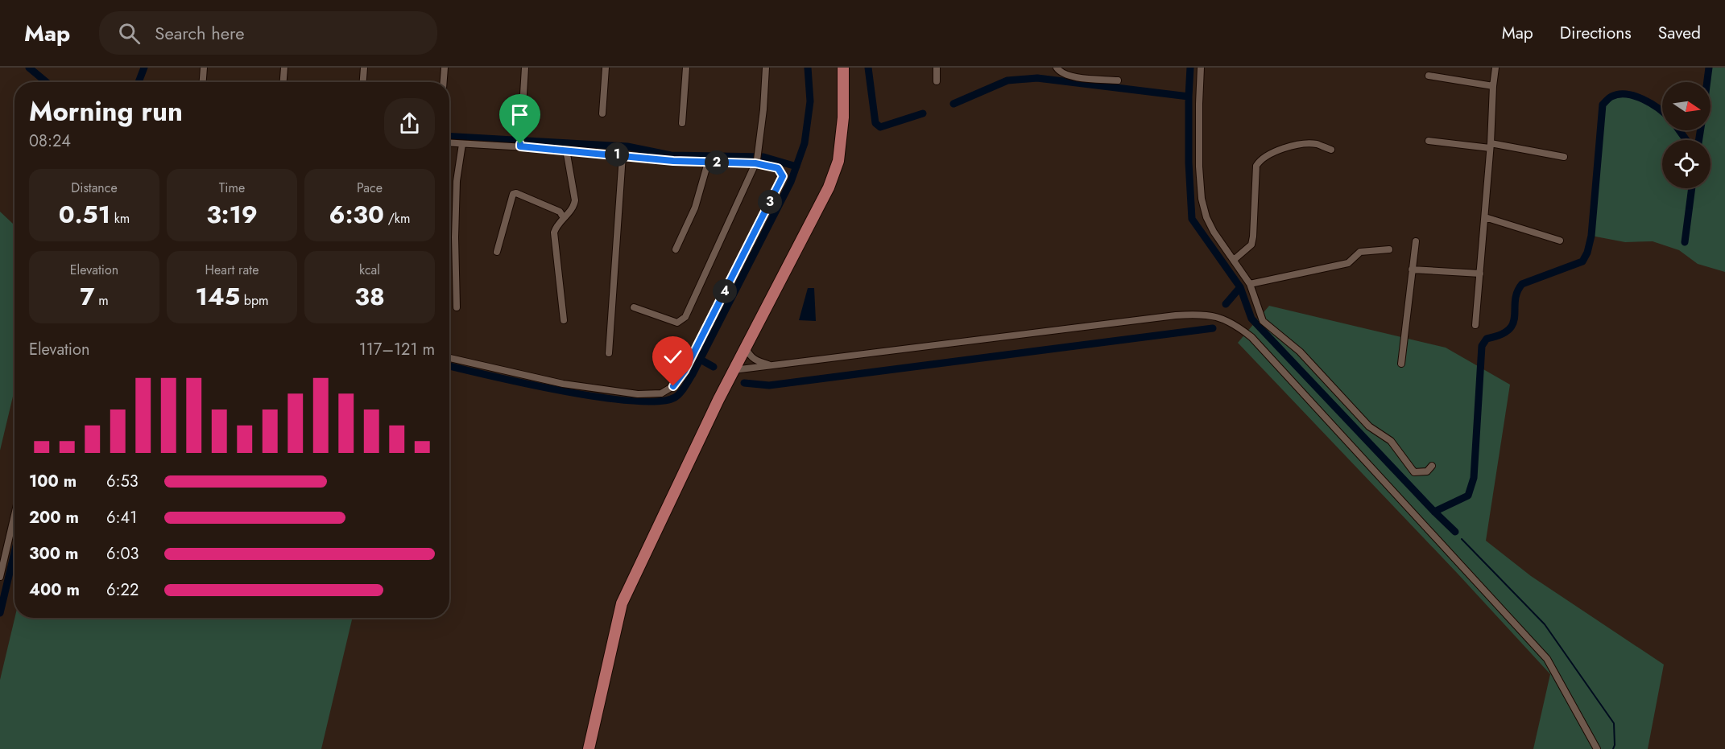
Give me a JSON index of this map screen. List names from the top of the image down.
{
  "north": "right",
  "page": {
    "header": "Map",
    "search": "Search here",
    "nav": ["Map", "Directions", "Saved"],
    "heading": ["Morning run", "08:24"],
    "pins": [
      "1",
      "2",
      "3",
      "4"
    ],
    "stats": [
      ["Distance", "0.51 km"],
      ["Time", "3:19"],
      ["Pace", "6:30 /km"],
      ["Elevation", "7 m"],
      ["Heart rate", "145 bpm"],
      ["kcal", "38"]
    ],
    "chart": ["Elevation", "117–121 m"],
    "list": [
      {
        "name": "100 m",
        "note": "6:53"
      },
      {
        "name": "200 m",
        "note": "6:41"
      },
      {
        "name": "300 m",
        "note": "6:03"
      },
      {
        "name": "400 m",
        "note": "6:22"
      }
    ]
  }
}
